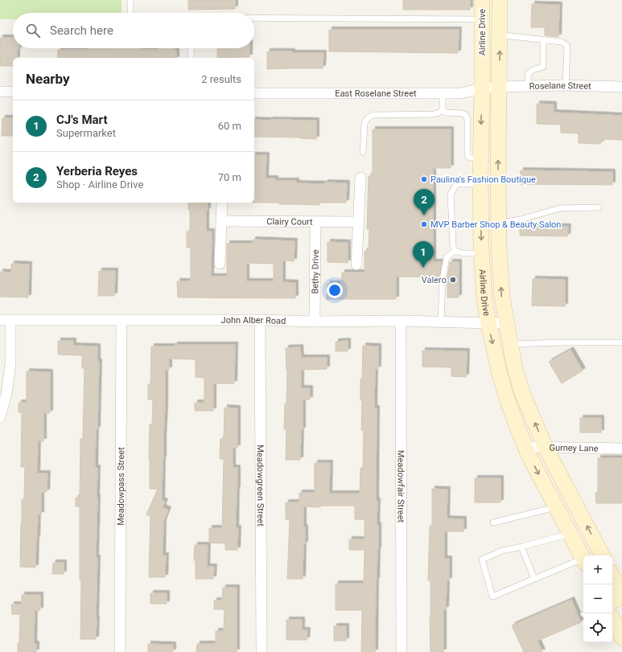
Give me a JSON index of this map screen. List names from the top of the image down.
{
  "streets": {
    "main road": ["Airline Drive"],
    "street": [
      "Roselane Street",
      "East Roselane Street",
      "Clairy Court",
      "Bethy Drive",
      "John Alber Road",
      "Gurney Lane",
      "Meadowgreen Street",
      "Meadowpass Street",
      "Meadowfair Street"
    ]
  },
  "crossings": [
    ["Airline Drive", "Roselane Street"],
    ["Airline Drive", "East Roselane Street"],
    ["Airline Drive", "John Alber Road"],
    ["Airline Drive", "Gurney Lane"],
    ["Roselane Street", "East Roselane Street"],
    ["Clairy Court", "Bethy Drive"],
    ["Bethy Drive", "John Alber Road"],
    ["John Alber Road", "Meadowgreen Street"],
    ["John Alber Road", "Meadowpass Street"],
    ["John Alber Road", "Meadowfair Street"]
  ],
  "places": ["Paulina's Fashion Boutique", "MVP Barber Shop & Beauty Salon", "Valero"],
  "page": {
    "search": "Search here",
    "heading": ["Nearby", "2 results"],
    "list": [
      {
        "mark": "1",
        "name": "CJ's Mart",
        "note": "Supermarket",
        "value": "60 m"
      },
      {
        "mark": "2",
        "name": "Yerberia Reyes",
        "note": "Shop · Airline Drive",
        "value": "70 m"
      }
    ],
    "pins": ["2", "1"],
    "map_buttons": ["+", "−"]
  }
}
